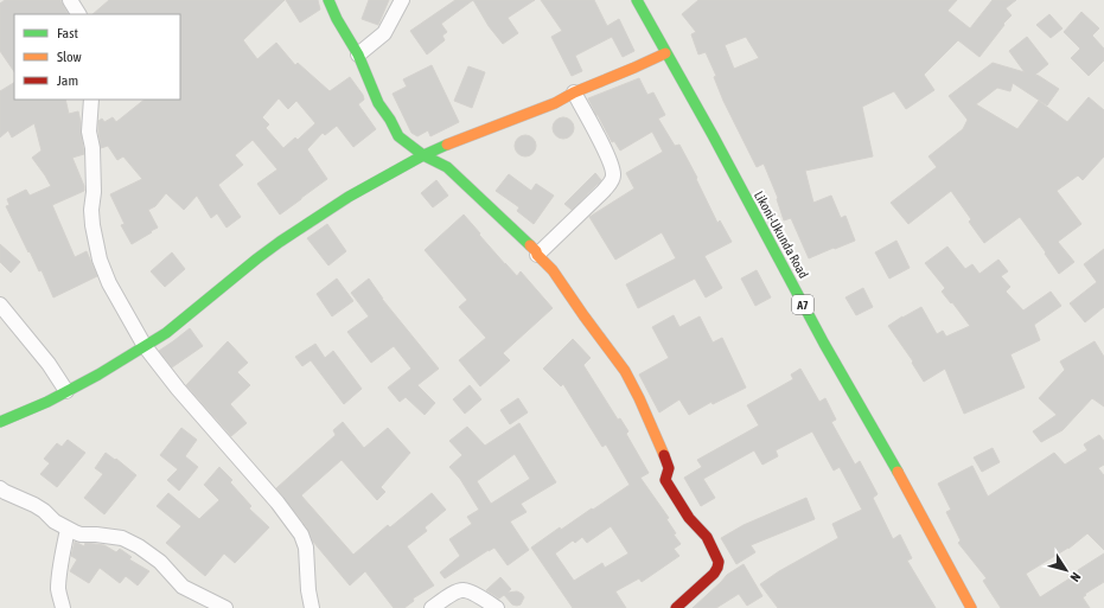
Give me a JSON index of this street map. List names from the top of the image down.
{
  "streets": {
    "main road": ["Likoni-Ukunda Road", "A7"]
  },
  "legend": ["Fast", "Slow", "Jam"],
  "north": "bottom right"
}
